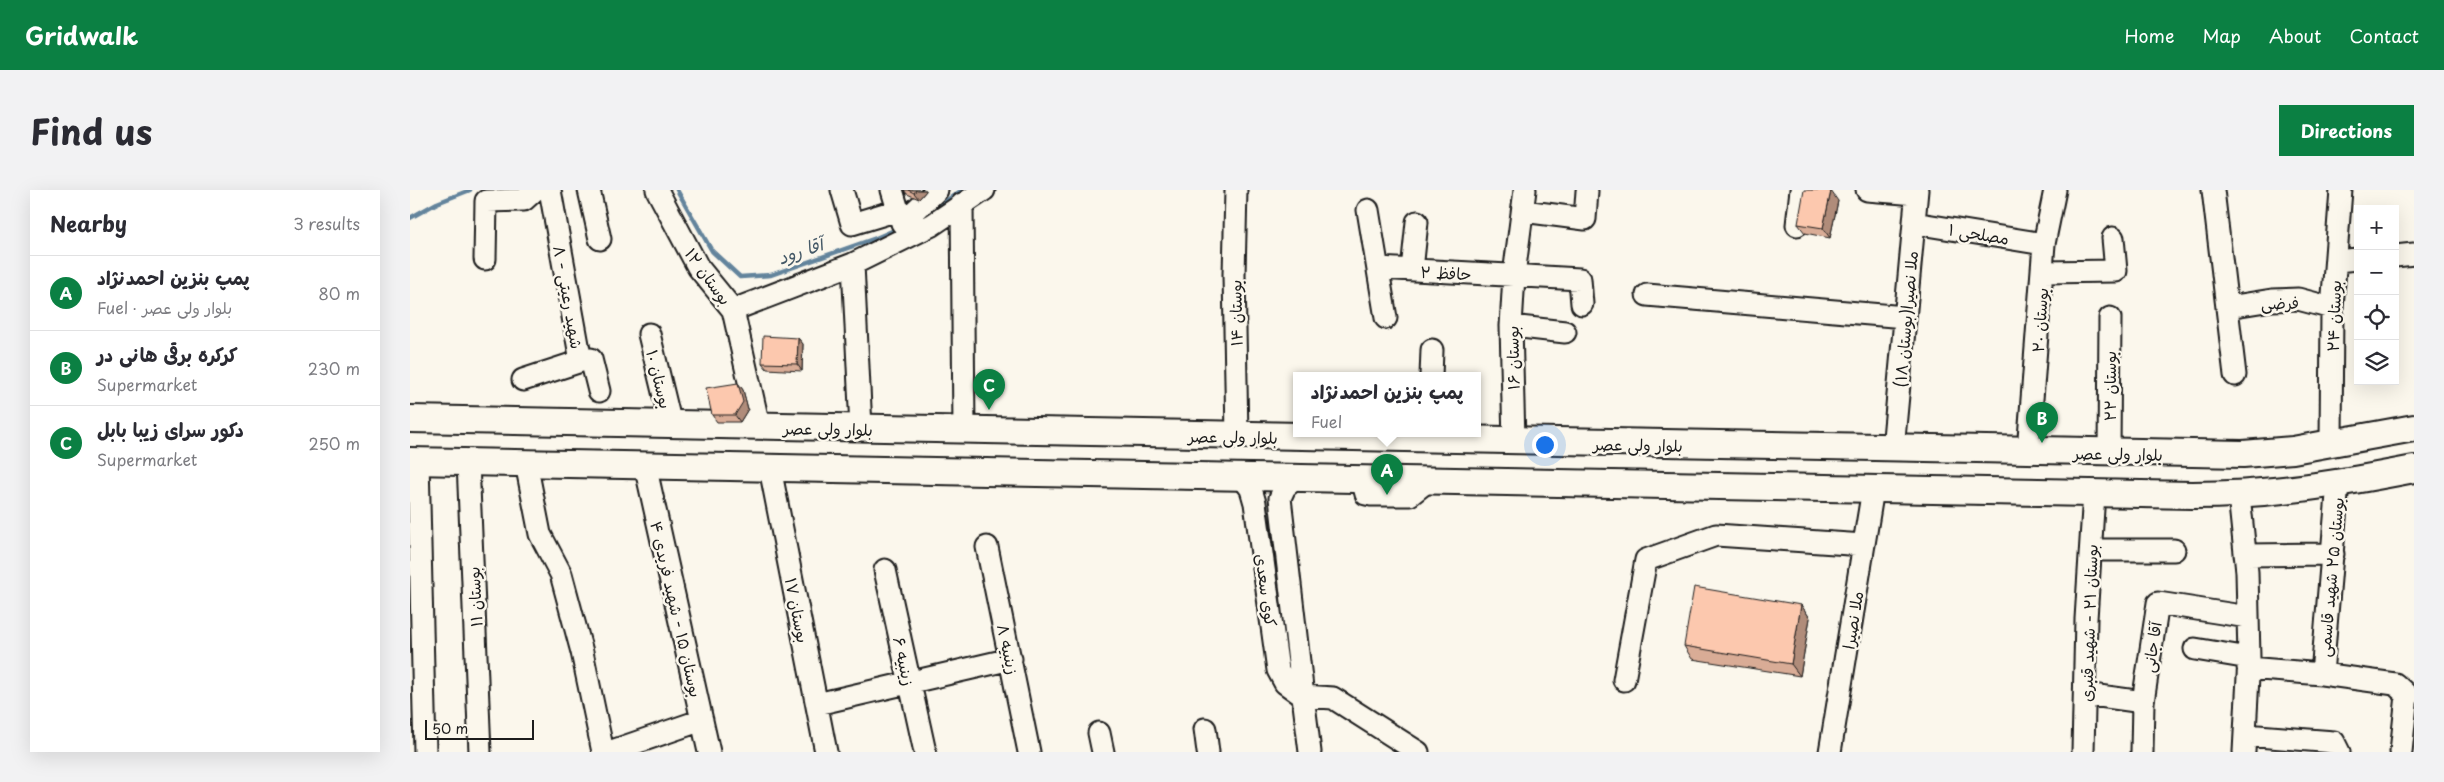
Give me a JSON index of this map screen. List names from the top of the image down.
{
  "streets": {
    "main road": ["بلوار ولی عصر"],
    "street": [
      "مصلحی ۱",
      "حافظ ۲",
      "بوستان ۱۲",
      "شهید رعیتی - ۸",
      "فرضی",
      "بوستان ۱۴",
      "بوستان ۲۴",
      "ملا نصیرا(بوستان ۱۸)",
      "بوستان ۲۰",
      "بوستان ۱۶",
      "بوستان ۱۰",
      "بوستان ۲۲",
      "بوستان ۲۵ شهید قاسمی",
      "کوی سعدی",
      "بوستان ۱۱",
      "بوستان ۱۵ - شهید فریدی ۴",
      "بوستان ۱۷",
      "ملا نصیرا",
      "بوستان ۲۱ - شهید قنبری",
      "آقا جانی",
      "زینبیه ۸",
      "زینبیه ۶"
    ]
  },
  "crossings": [
    ["مصلحی ۱", "ملا نصیرا(بوستان ۱۸)"],
    ["مصلحی ۱", "بوستان ۲۰"],
    ["حافظ ۲", "بوستان ۱۶"],
    ["بوستان ۱۲", "بلوار ولی عصر"],
    ["فرضی", "بوستان ۲۴"],
    ["بوستان ۱۴", "بلوار ولی عصر"],
    ["بوستان ۲۴", "بلوار ولی عصر"],
    ["ملا نصیرا(بوستان ۱۸)", "بلوار ولی عصر"],
    ["بوستان ۲۰", "بلوار ولی عصر"],
    ["بوستان ۱۶", "بلوار ولی عصر"],
    ["بوستان ۱۰", "بلوار ولی عصر"],
    ["بوستان ۲۲", "بلوار ولی عصر"]
  ],
  "water": ["آقا رود"],
  "scale_bar": "50 m",
  "page": {
    "header": "Gridwalk",
    "nav": [
      "Home",
      "Map",
      "About",
      "Contact"
    ],
    "title": "Find us",
    "buttons": "Directions",
    "heading": ["Nearby", "3 results"],
    "map_buttons": ["+", "−"],
    "list": [
      {
        "mark": "A",
        "name": "پمپ بنزین احمدنژاد",
        "note": "Fuel · بلوار ولی عصر",
        "value": "80 m"
      },
      {
        "mark": "B",
        "name": "کرکره برقی هانی در",
        "note": "Supermarket",
        "value": "230 m"
      },
      {
        "mark": "C",
        "name": "دکور سرای زیبا بابل",
        "note": "Supermarket",
        "value": "250 m"
      }
    ],
    "pins": ["C", "B", "A"],
    "popup": ["پمپ بنزین احمدنژاد", "Fuel"],
    "scale": "50 m"
  }
}
